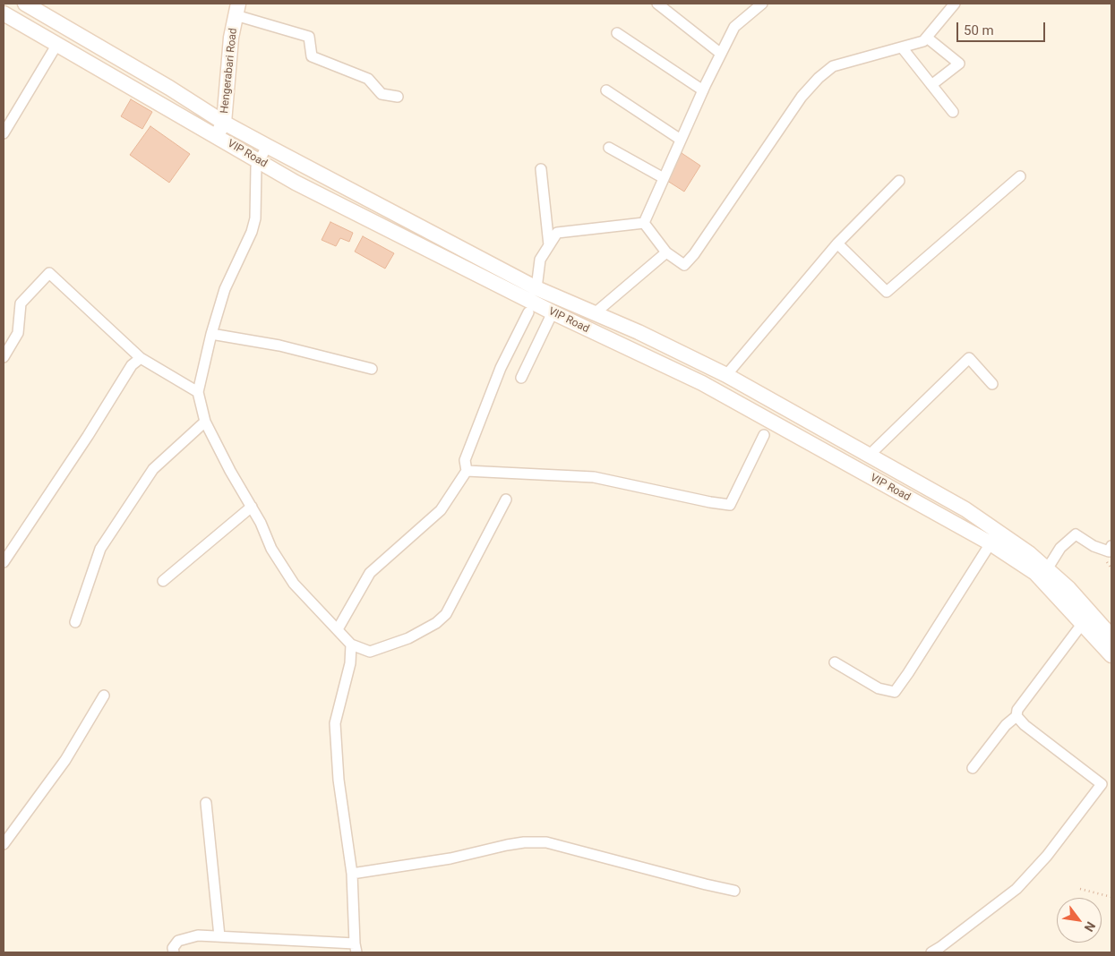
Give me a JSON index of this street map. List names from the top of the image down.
{
  "streets": {
    "main road": ["Hengerabari Road", "VIP Road"]
  },
  "crossings": [
    ["Hengerabari Road", "VIP Road"]
  ],
  "scale_bar": "50 m",
  "north": "bottom right"
}
